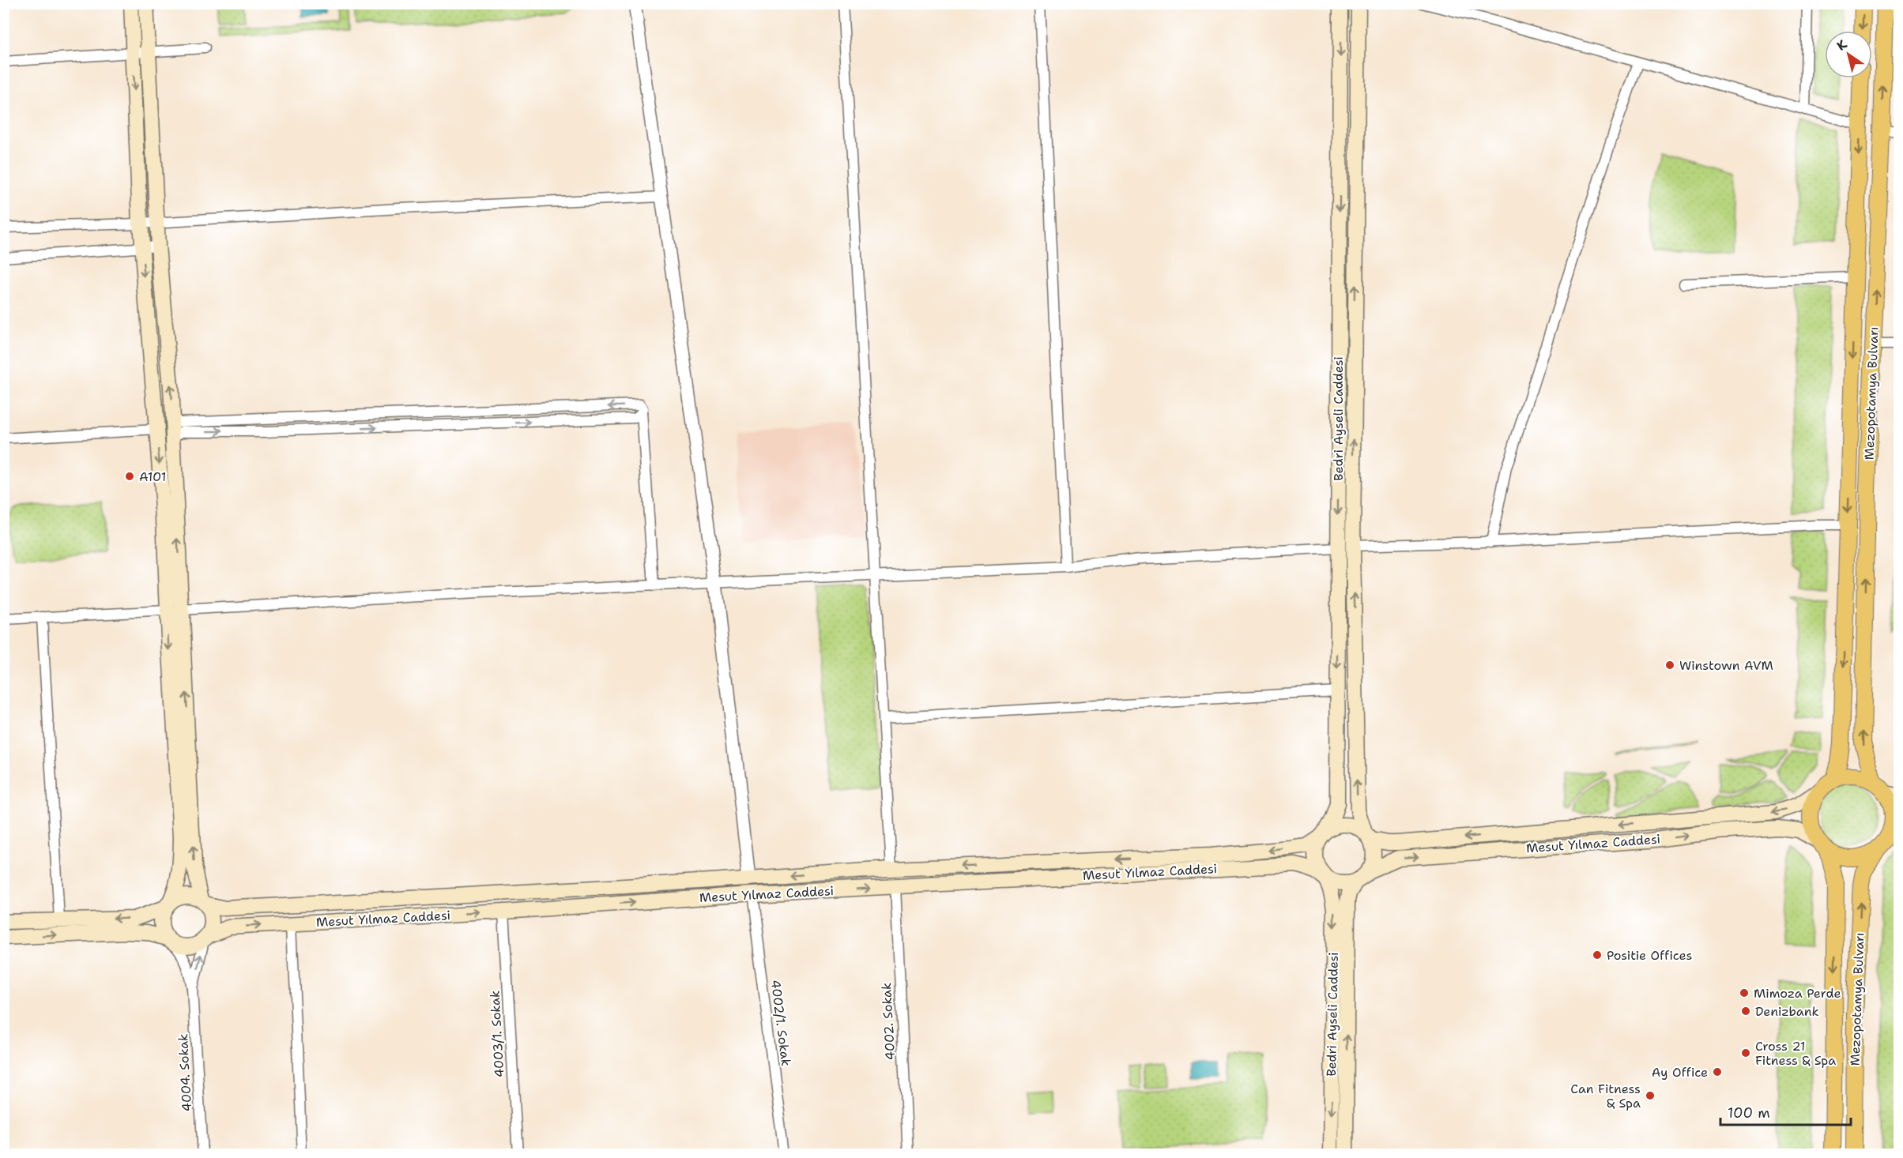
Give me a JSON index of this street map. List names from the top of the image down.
{
  "streets": {
    "main road": ["Mezopotamya Bulvarı", "Bedri Ayseli Caddesi", "Mesut Yılmaz Caddesi"],
    "street": [
      "4002. Sokak",
      "4002/1. Sokak",
      "4003/1. Sokak",
      "4004. Sokak"
    ]
  },
  "crossings": [
    ["Mezopotamya Bulvarı", "Mesut Yılmaz Caddesi"],
    ["Bedri Ayseli Caddesi", "Mesut Yılmaz Caddesi"],
    ["Mesut Yılmaz Caddesi", "4002. Sokak"],
    ["Mesut Yılmaz Caddesi", "4002/1. Sokak"],
    ["Mesut Yılmaz Caddesi", "4003/1. Sokak"]
  ],
  "places": [
    "A101",
    "Winstown AVM",
    "Positie Offices",
    "Mimoza Perde",
    "Denizbank",
    "Cross 21 Fitness & Spa",
    "Ay Office",
    "Can Fitness & Spa"
  ],
  "scale_bar": "100 m",
  "north": "top left"
}
